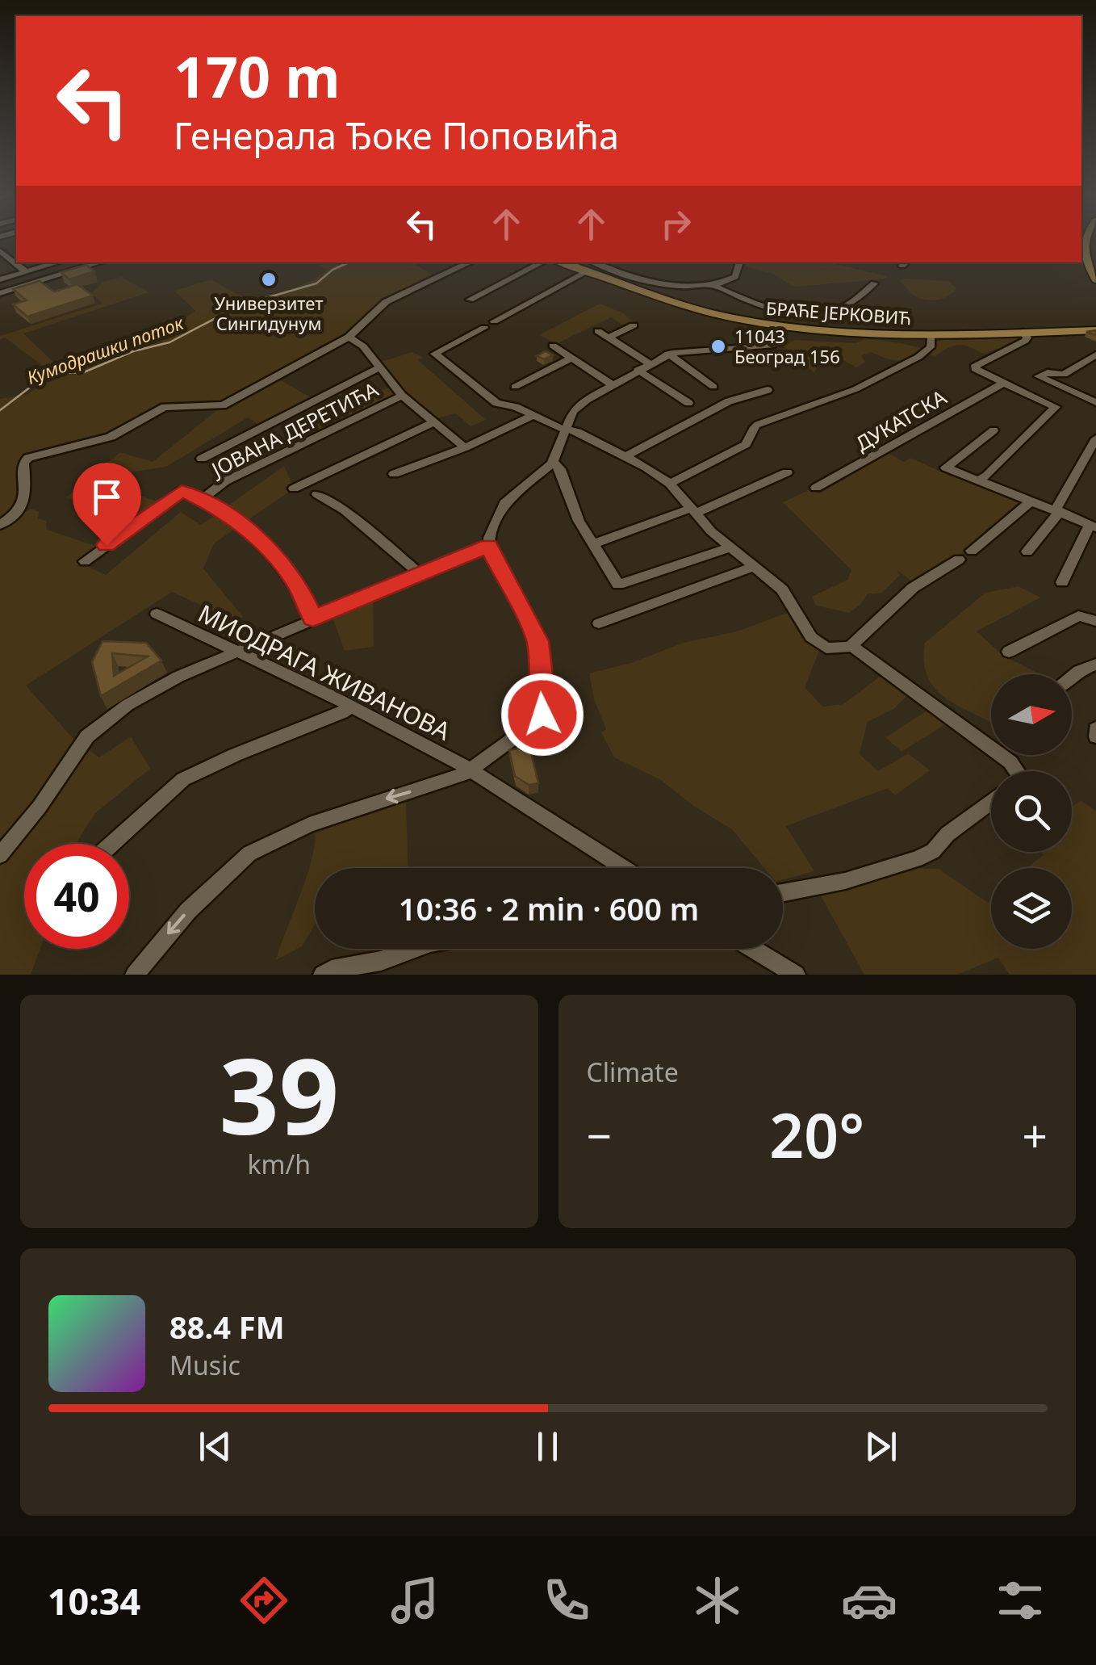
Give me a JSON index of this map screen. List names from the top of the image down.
{
  "streets": {
    "main road": ["БРАЋЕ ЈЕРКОВИЋ"],
    "street": ["ДУКАТСКА", "ЈОВАНА ДЕРЕТИЋА", "МИОДРАГА ЖИВАНОВА"]
  },
  "water": ["Кумодрашки поток"],
  "places": ["Универзитет Сингидунум", "11043 Београд 156"],
  "north": "right",
  "page": {
    "turn": ["170 m", "Генерала Ђоке Поповића"],
    "limit": "40",
    "trip": "10:36 · 2 min · 600 m",
    "tile": [
      ["39", "km/h"],
      "Climate"
    ],
    "heat": ["−", "20°", "+"],
    "song": ["88.4 FM", "Music"],
    "tabs": "10:34"
  }
}
